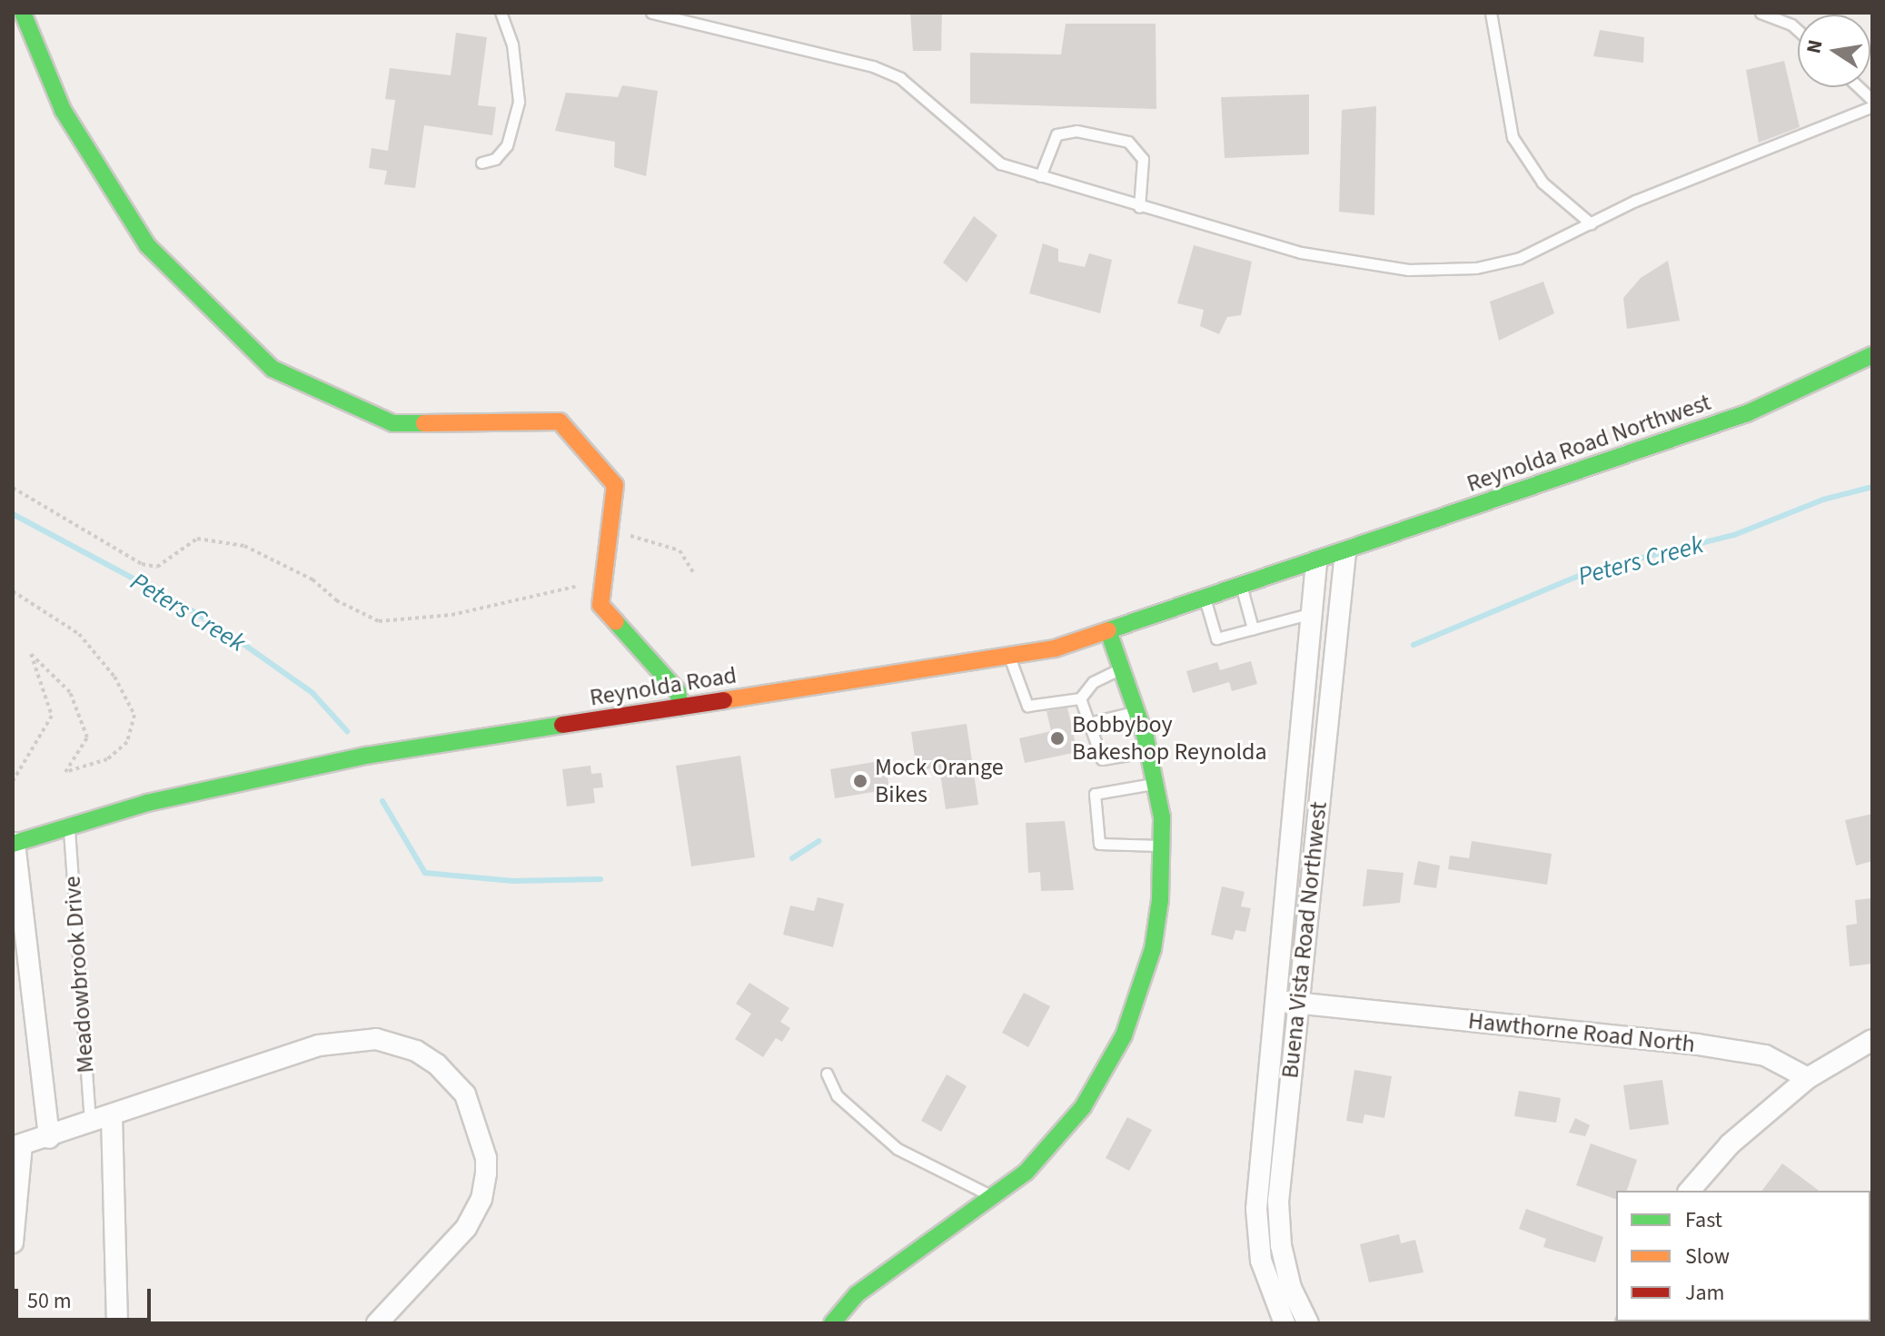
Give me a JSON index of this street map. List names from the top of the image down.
{
  "streets": {
    "main road": ["Reynolda Road Northwest", "Reynolda Road"],
    "street": ["Buena Vista Road Northwest", "Hawthorne Road North"],
    "lane": ["Meadowbrook Drive"]
  },
  "crossings": [
    ["Reynolda Road Northwest", "Reynolda Road"],
    ["Reynolda Road Northwest", "Buena Vista Road Northwest"],
    ["Reynolda Road", "Buena Vista Road Northwest"],
    ["Reynolda Road", "Meadowbrook Drive"],
    ["Buena Vista Road Northwest", "Hawthorne Road North"]
  ],
  "water": ["Peters Creek"],
  "places": ["Bobbyboy Bakeshop Reynolda", "Mock Orange Bikes"],
  "legend": ["Fast", "Slow", "Jam"],
  "scale_bar": "50 m",
  "north": "left"
}
